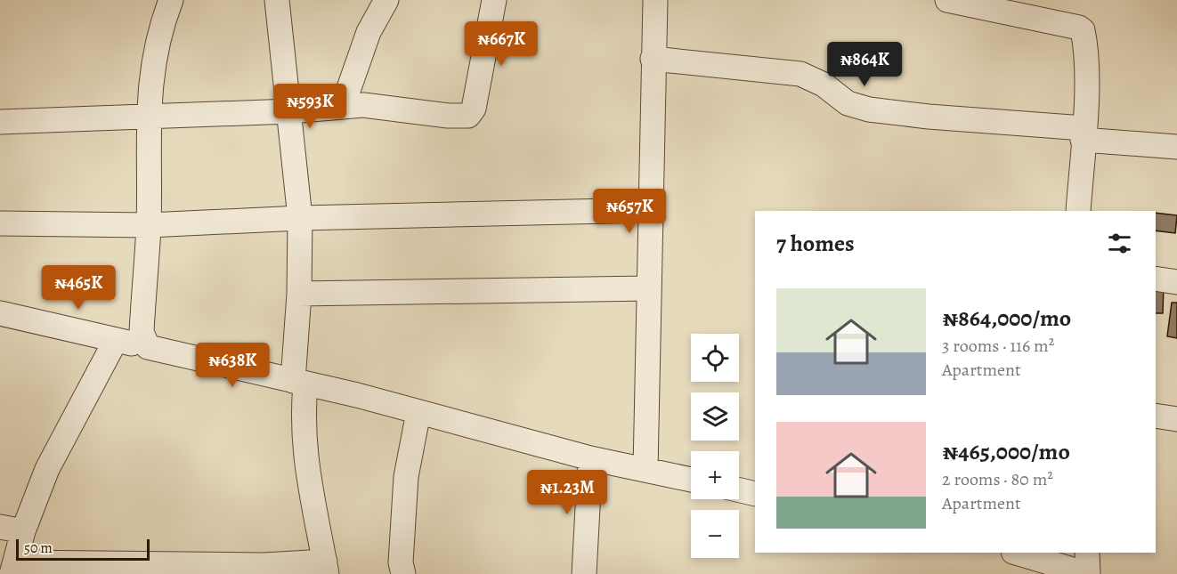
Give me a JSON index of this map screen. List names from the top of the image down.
{
  "scale_bar": "50 m",
  "page": {
    "price": [
      "₦667K",
      "₦864K",
      "₦593K",
      "₦657K",
      "₦465K",
      "₦638K",
      "₦1.23M"
    ],
    "heading": "7 homes",
    "list": [
      {
        "name": "₦864,000/mo",
        "note": "3 rooms · 116 m² · Apartment"
      },
      {
        "name": "₦465,000/mo",
        "note": "2 rooms · 80 m² · Apartment"
      }
    ],
    "map_buttons": ["+", "−"],
    "scale": "50 m"
  }
}
